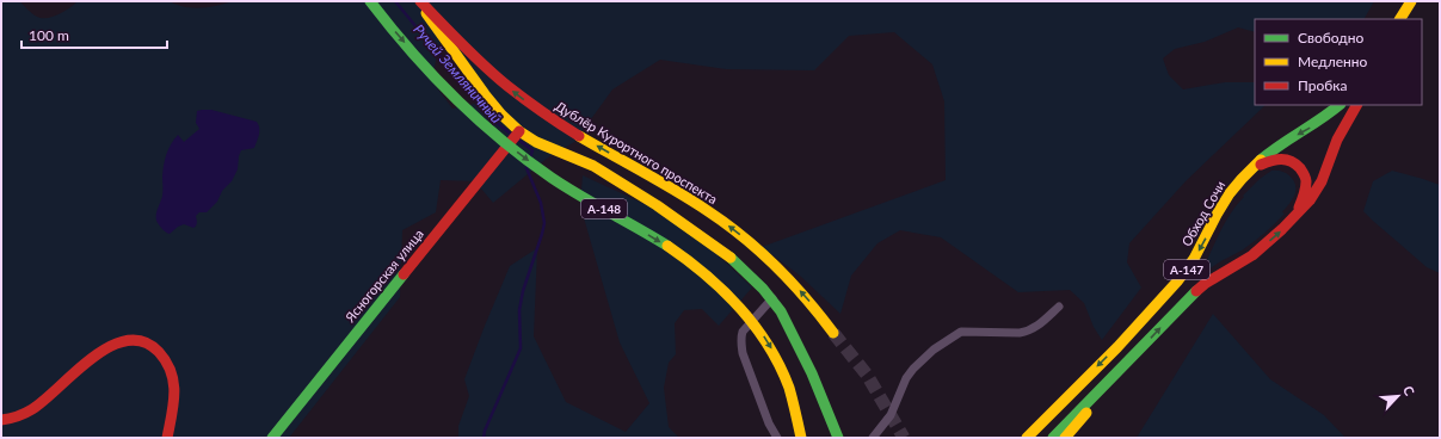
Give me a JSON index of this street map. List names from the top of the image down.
{
  "streets": {
    "main road": [
      "Дублёр Курортного проспекта",
      "А-148",
      "Обход Сочи",
      "А-147",
      "Ясногорская улица"
    ]
  },
  "crossings": [
    ["Обход Сочи", "А-147"]
  ],
  "water": ["Ручей Земляничный"],
  "legend": ["Свободно", "Медленно", "Пробка"],
  "scale_bar": "100 m",
  "north": "top right"
}
